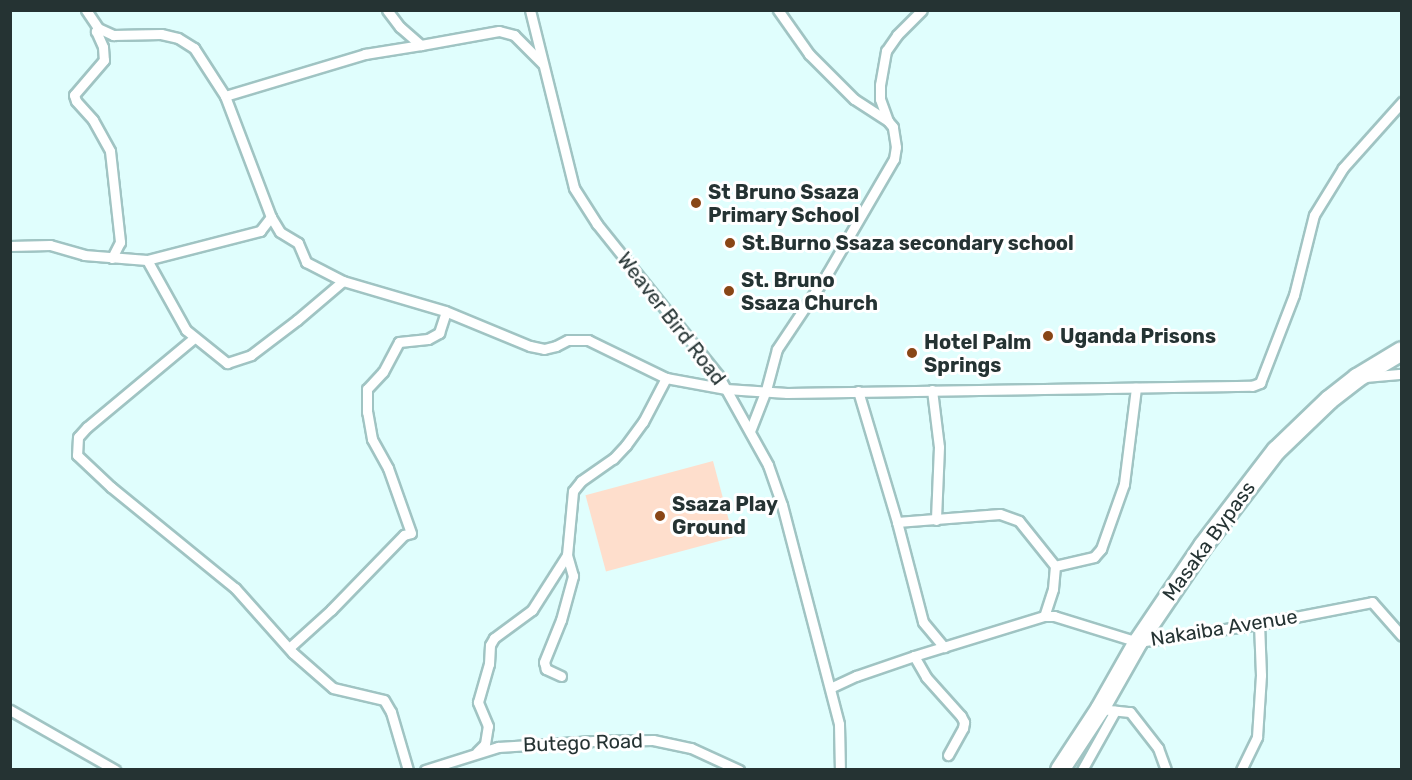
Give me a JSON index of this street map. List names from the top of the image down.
{
  "streets": {
    "highway": ["Masaka Bypass"],
    "street": ["Weaver Bird Road", "Nakaiba Avenue", "Butego Road"]
  },
  "crossings": [
    ["Weaver Bird Road", "Nakaiba Avenue"],
    ["Masaka Bypass", "Nakaiba Avenue"]
  ],
  "places": [
    "St Bruno Ssaza Primary School",
    "St.Burno Ssaza secondary school",
    "St. Bruno Ssaza Church",
    "Uganda Prisons",
    "Hotel Palm Springs",
    "Ssaza Play Ground"
  ]
}
